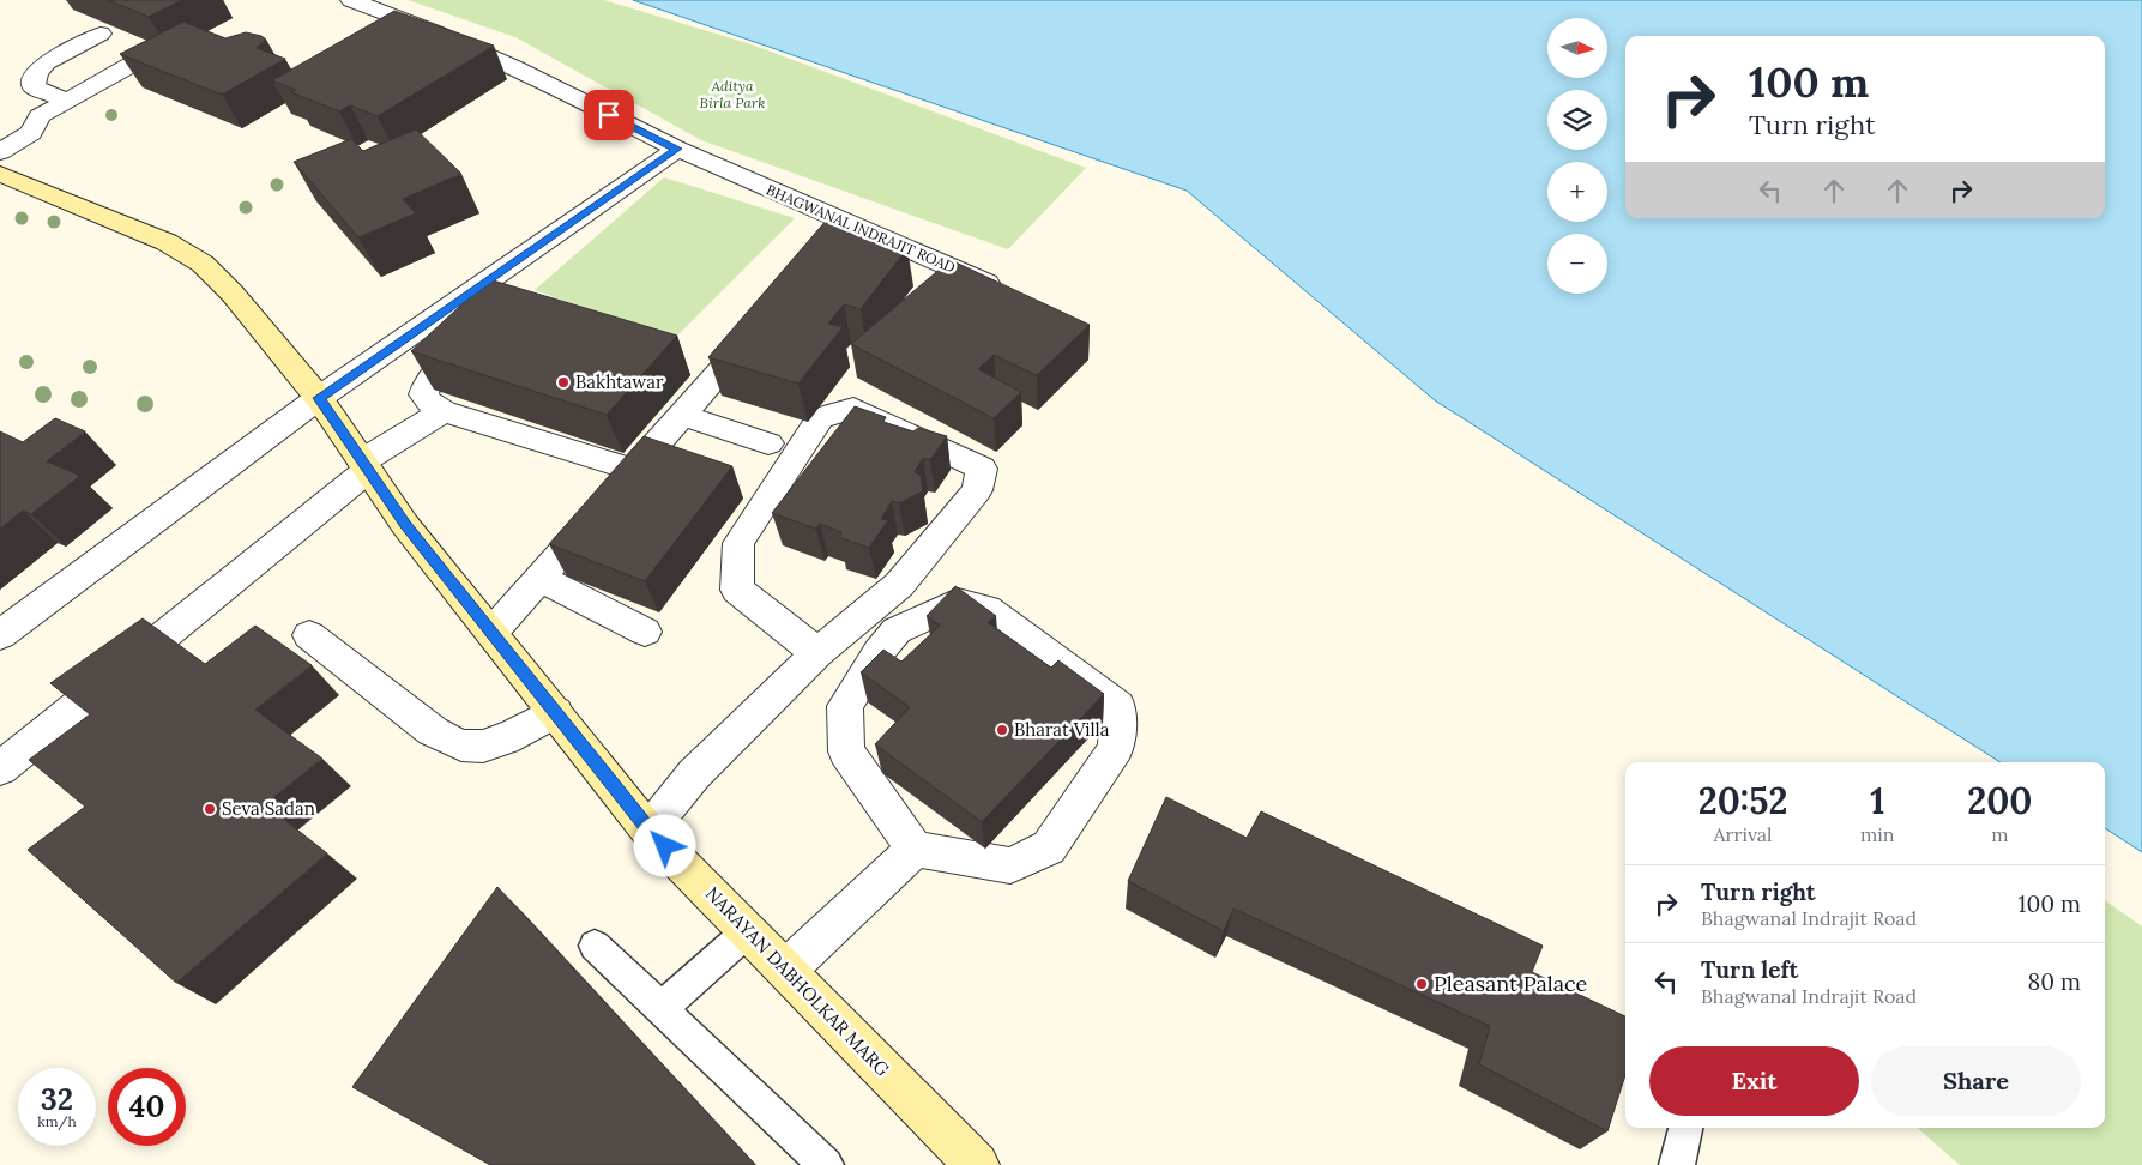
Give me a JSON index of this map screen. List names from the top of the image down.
{
  "streets": {
    "street": ["BHAGWANAL INDRAJIT ROAD", "NARAYAN DABHOLKAR MARG"]
  },
  "parks": ["Aditya Birla Park"],
  "places": [
    "Bakhtawar",
    "Bharat Villa",
    "Seva Sadan",
    "Pleasant Palace"
  ],
  "north": "right",
  "page": {
    "map_buttons": ["+", "−"],
    "turn": ["100 m", "Turn right"],
    "eta": [
      "20:52",
      "Arrival",
      "1",
      "min",
      "200",
      "m"
    ],
    "list": [
      {
        "name": "Turn right",
        "note": "Bhagwanal Indrajit Road",
        "value": "100 m"
      },
      {
        "name": "Turn left",
        "note": "Bhagwanal Indrajit Road",
        "value": "80 m"
      }
    ],
    "buttons": ["Exit", "Share"],
    "speed": "32 km/h",
    "limit": "40"
  }
}
